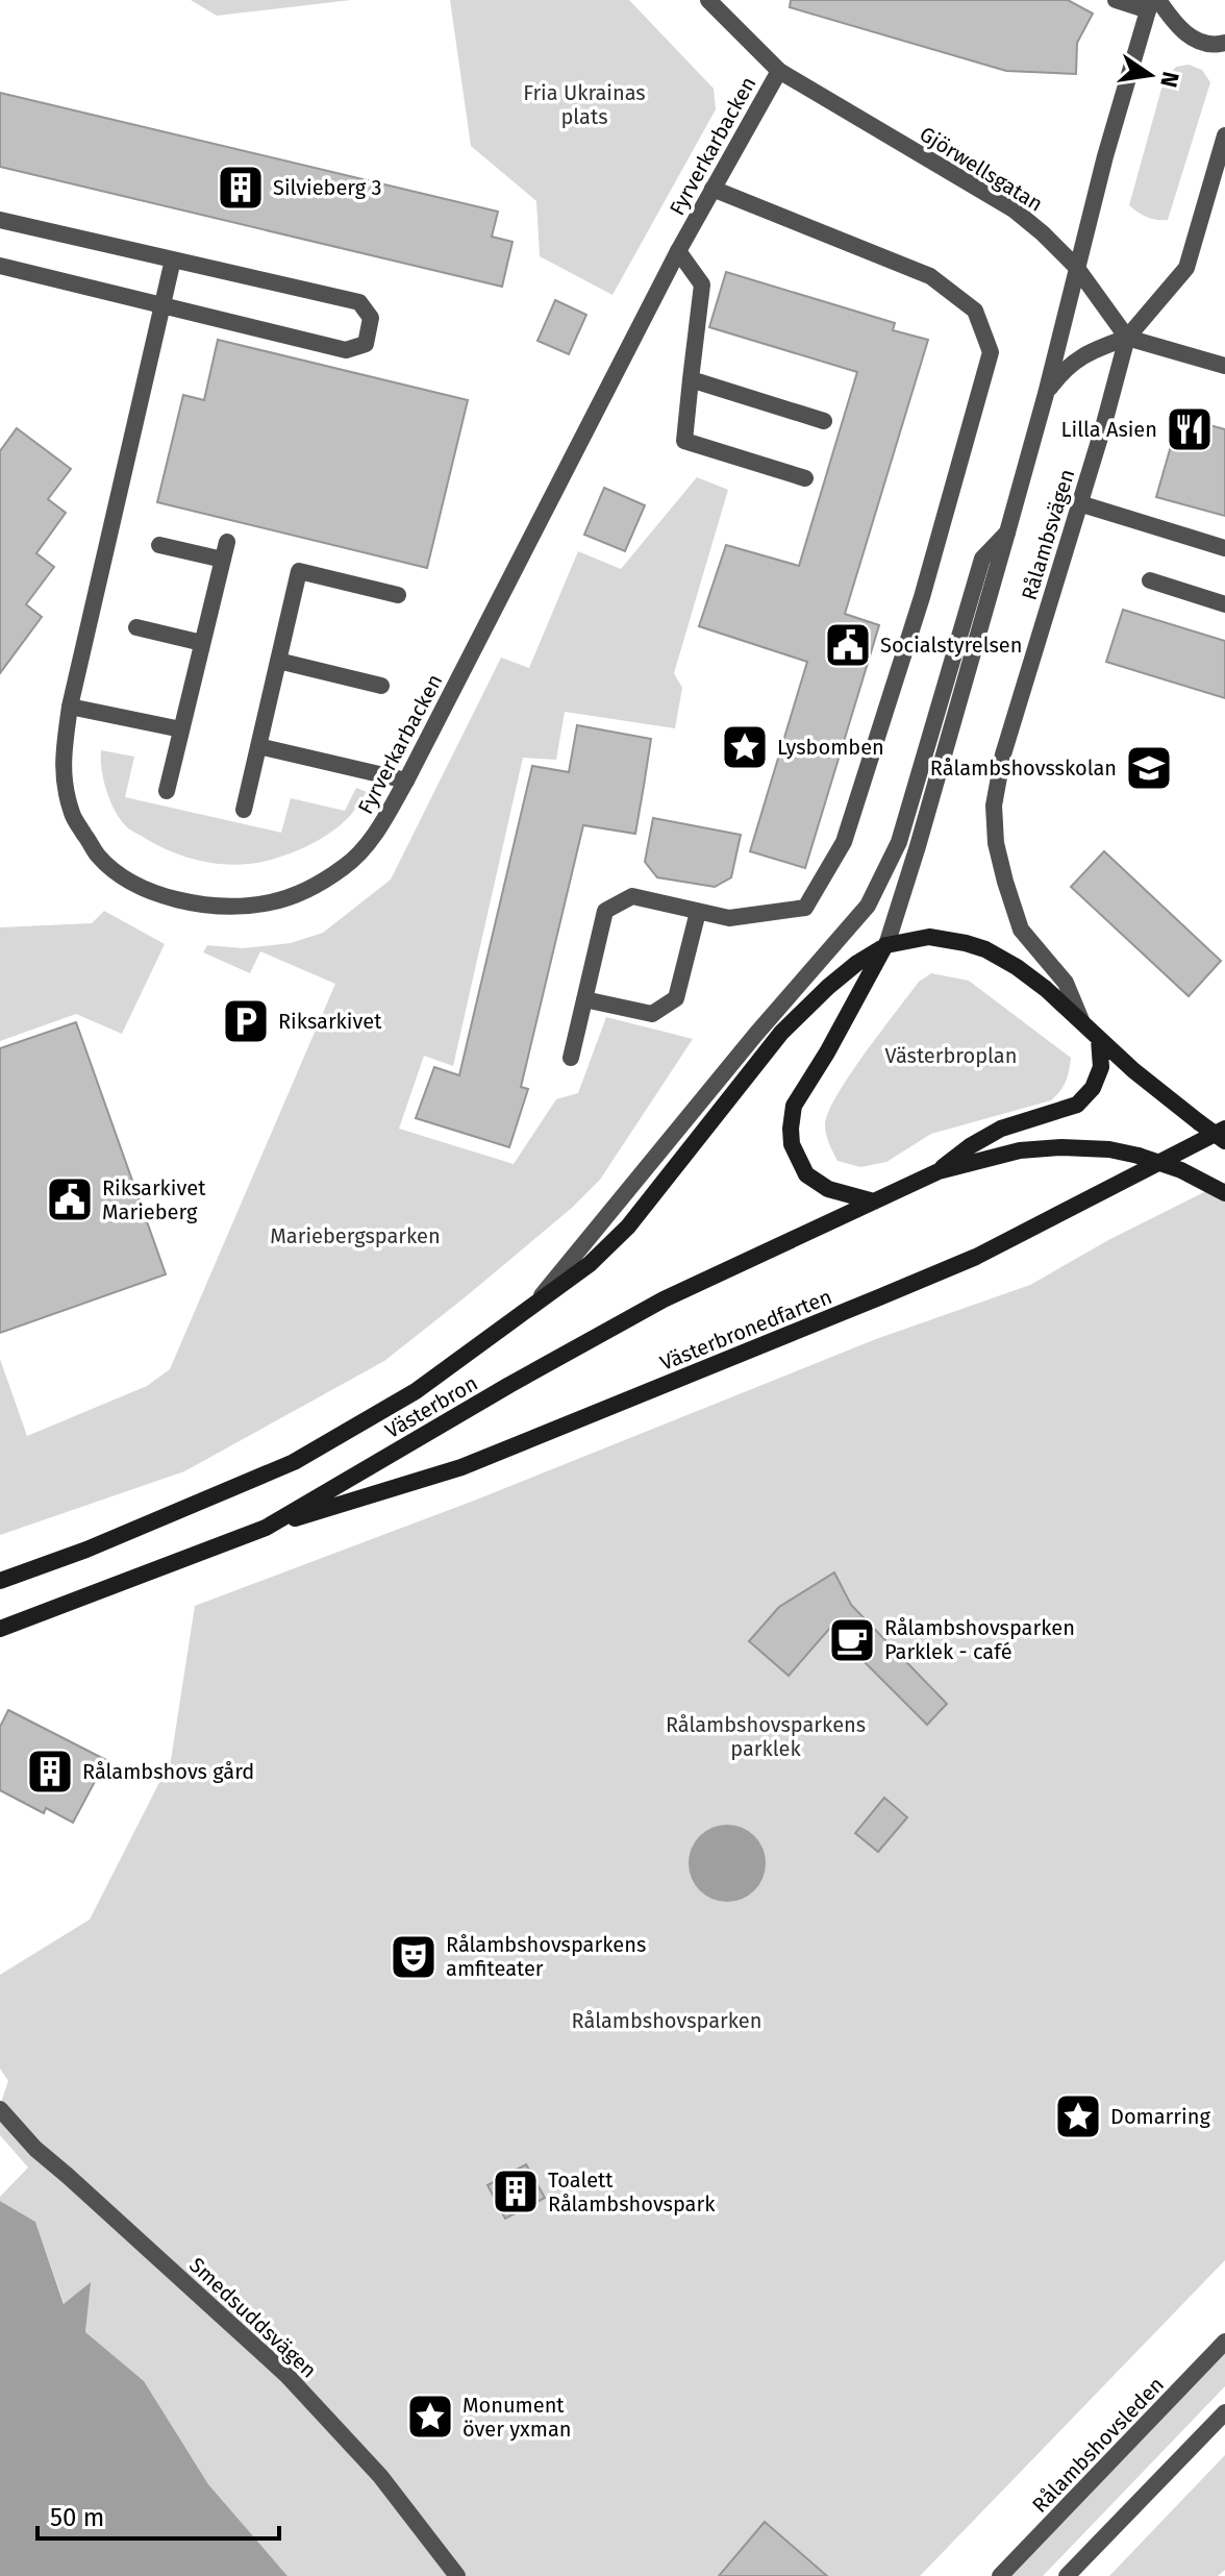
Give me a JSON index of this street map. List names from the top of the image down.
{
  "streets": {
    "main road": ["Västerbronedfarten", "Västerbron"],
    "street": [
      "Fyrverkarbacken",
      "Gjörwellsgatan",
      "Rålambsvägen",
      "Smedsuddsvägen",
      "Rålambshovsleden"
    ]
  },
  "crossings": [
    ["Fyrverkarbacken", "Gjörwellsgatan"],
    ["Gjörwellsgatan", "Rålambsvägen"],
    ["Rålambsvägen", "Västerbron"],
    ["Västerbronedfarten", "Västerbron"]
  ],
  "parks": [
    "Fria Ukrainas plats",
    "Västerbroplan",
    "Mariebergsparken",
    "Rålambshovsparkens parklek",
    "Rålambshovsparken"
  ],
  "places": {
    "building": ["Silvieberg 3", "Rålambshovs gård", "Toalett Rålambshovspark"],
    "restaurant": ["Lilla Asien"],
    "public building": ["Socialstyrelsen", "Riksarkivet Marieberg"],
    "place": ["Lysbomben", "Domarring", "Monument över yxman"],
    "school or university": ["Rålambshovsskolan"],
    "parking": ["Riksarkivet"],
    "cafe": ["Rålambshovsparken Parklek - café"],
    "theatre": ["Rålambshovsparkens amfiteater"]
  },
  "scale_bar": "50 m",
  "north": "right"
}
